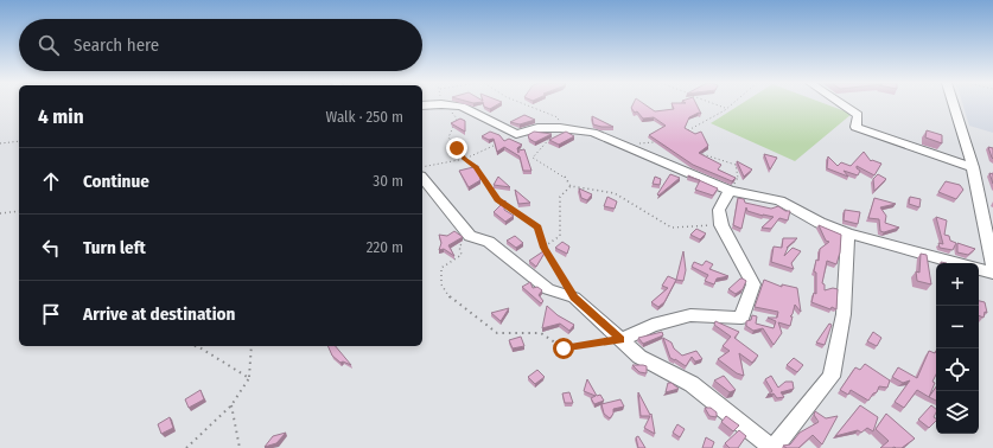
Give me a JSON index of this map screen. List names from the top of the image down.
{
  "page": {
    "search": "Search here",
    "heading": ["4 min", "Walk · 250 m"],
    "list": [
      ["Continue", "30 m"],
      ["Turn left", "220 m"],
      "Arrive at destination"
    ],
    "map_buttons": ["+", "−"]
  }
}
